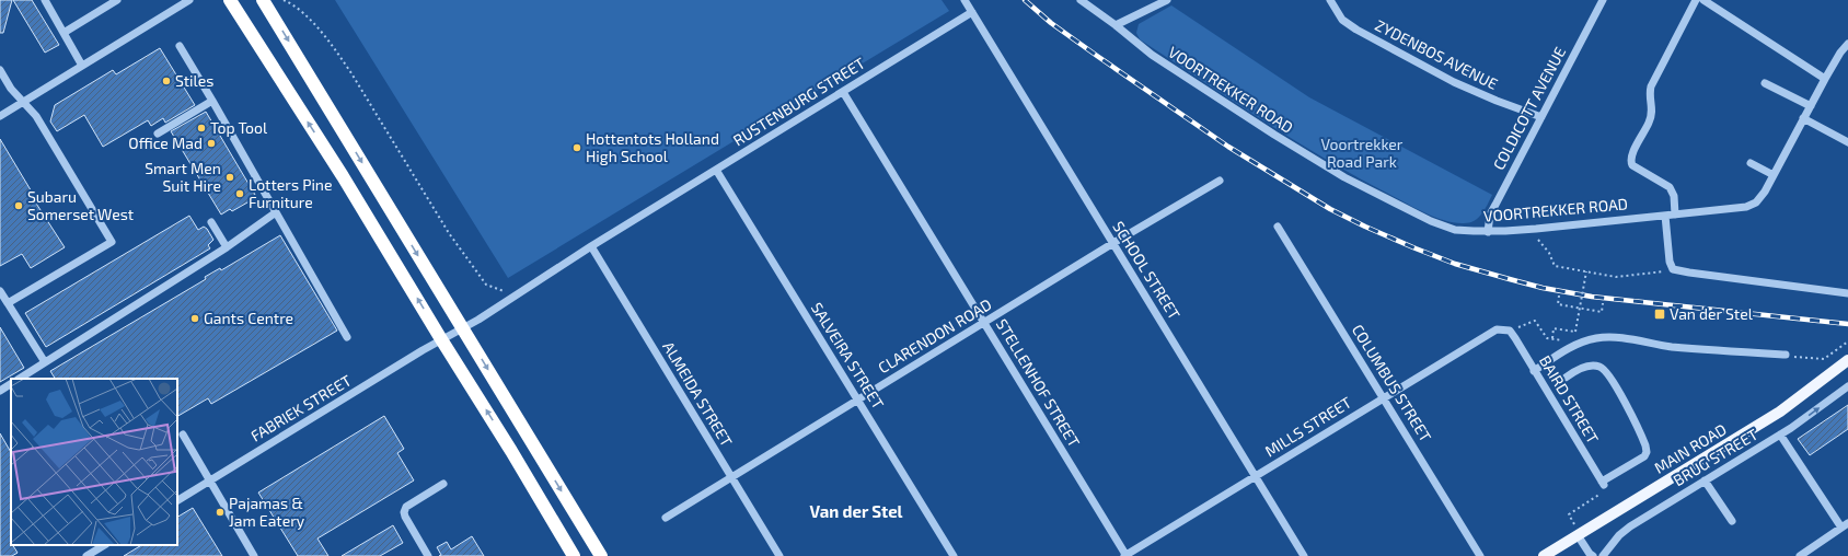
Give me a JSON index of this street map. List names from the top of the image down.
{
  "streets": {
    "main road": ["MAIN ROAD"],
    "street": [
      "ZYDENBOS AVENUE",
      "VOORTREKKER ROAD",
      "RUSTENBURG STREET",
      "COLDICOTT AVENUE",
      "SCHOOL STREET",
      "CLARENDON ROAD",
      "SALVEIRA STREET",
      "STELLENHOF STREET",
      "COLUMBUS STREET",
      "ALMEIDA STREET",
      "BAIRD STREET",
      "FABRIEK STREET",
      "MILLS STREET",
      "BRUG STREET"
    ]
  },
  "crossings": [
    ["ZYDENBOS AVENUE", "COLDICOTT AVENUE"],
    ["VOORTREKKER ROAD", "COLDICOTT AVENUE"],
    ["RUSTENBURG STREET", "SCHOOL STREET"],
    ["RUSTENBURG STREET", "SALVEIRA STREET"],
    ["RUSTENBURG STREET", "STELLENHOF STREET"],
    ["RUSTENBURG STREET", "ALMEIDA STREET"],
    ["RUSTENBURG STREET", "FABRIEK STREET"],
    ["SCHOOL STREET", "CLARENDON ROAD"],
    ["SCHOOL STREET", "MILLS STREET"],
    ["CLARENDON ROAD", "SALVEIRA STREET"],
    ["CLARENDON ROAD", "STELLENHOF STREET"],
    ["CLARENDON ROAD", "ALMEIDA STREET"],
    ["STELLENHOF STREET", "MILLS STREET"],
    ["COLUMBUS STREET", "MILLS STREET"],
    ["BAIRD STREET", "MILLS STREET"]
  ],
  "districts": ["Van der Stel"],
  "parks": ["Voortrekker Road Park"],
  "places": {
    "other": [
      "Stiles",
      "Top Tool",
      "Office Mad",
      "Hottentots Holland High School",
      "Smart Men Suit Hire",
      "Lotters Pine Furniture",
      "Subaru Somerset West",
      "Gants Centre",
      "Pajamas & Jam Eatery"
    ],
    "transit": ["Van der Stel"]
  }
}
